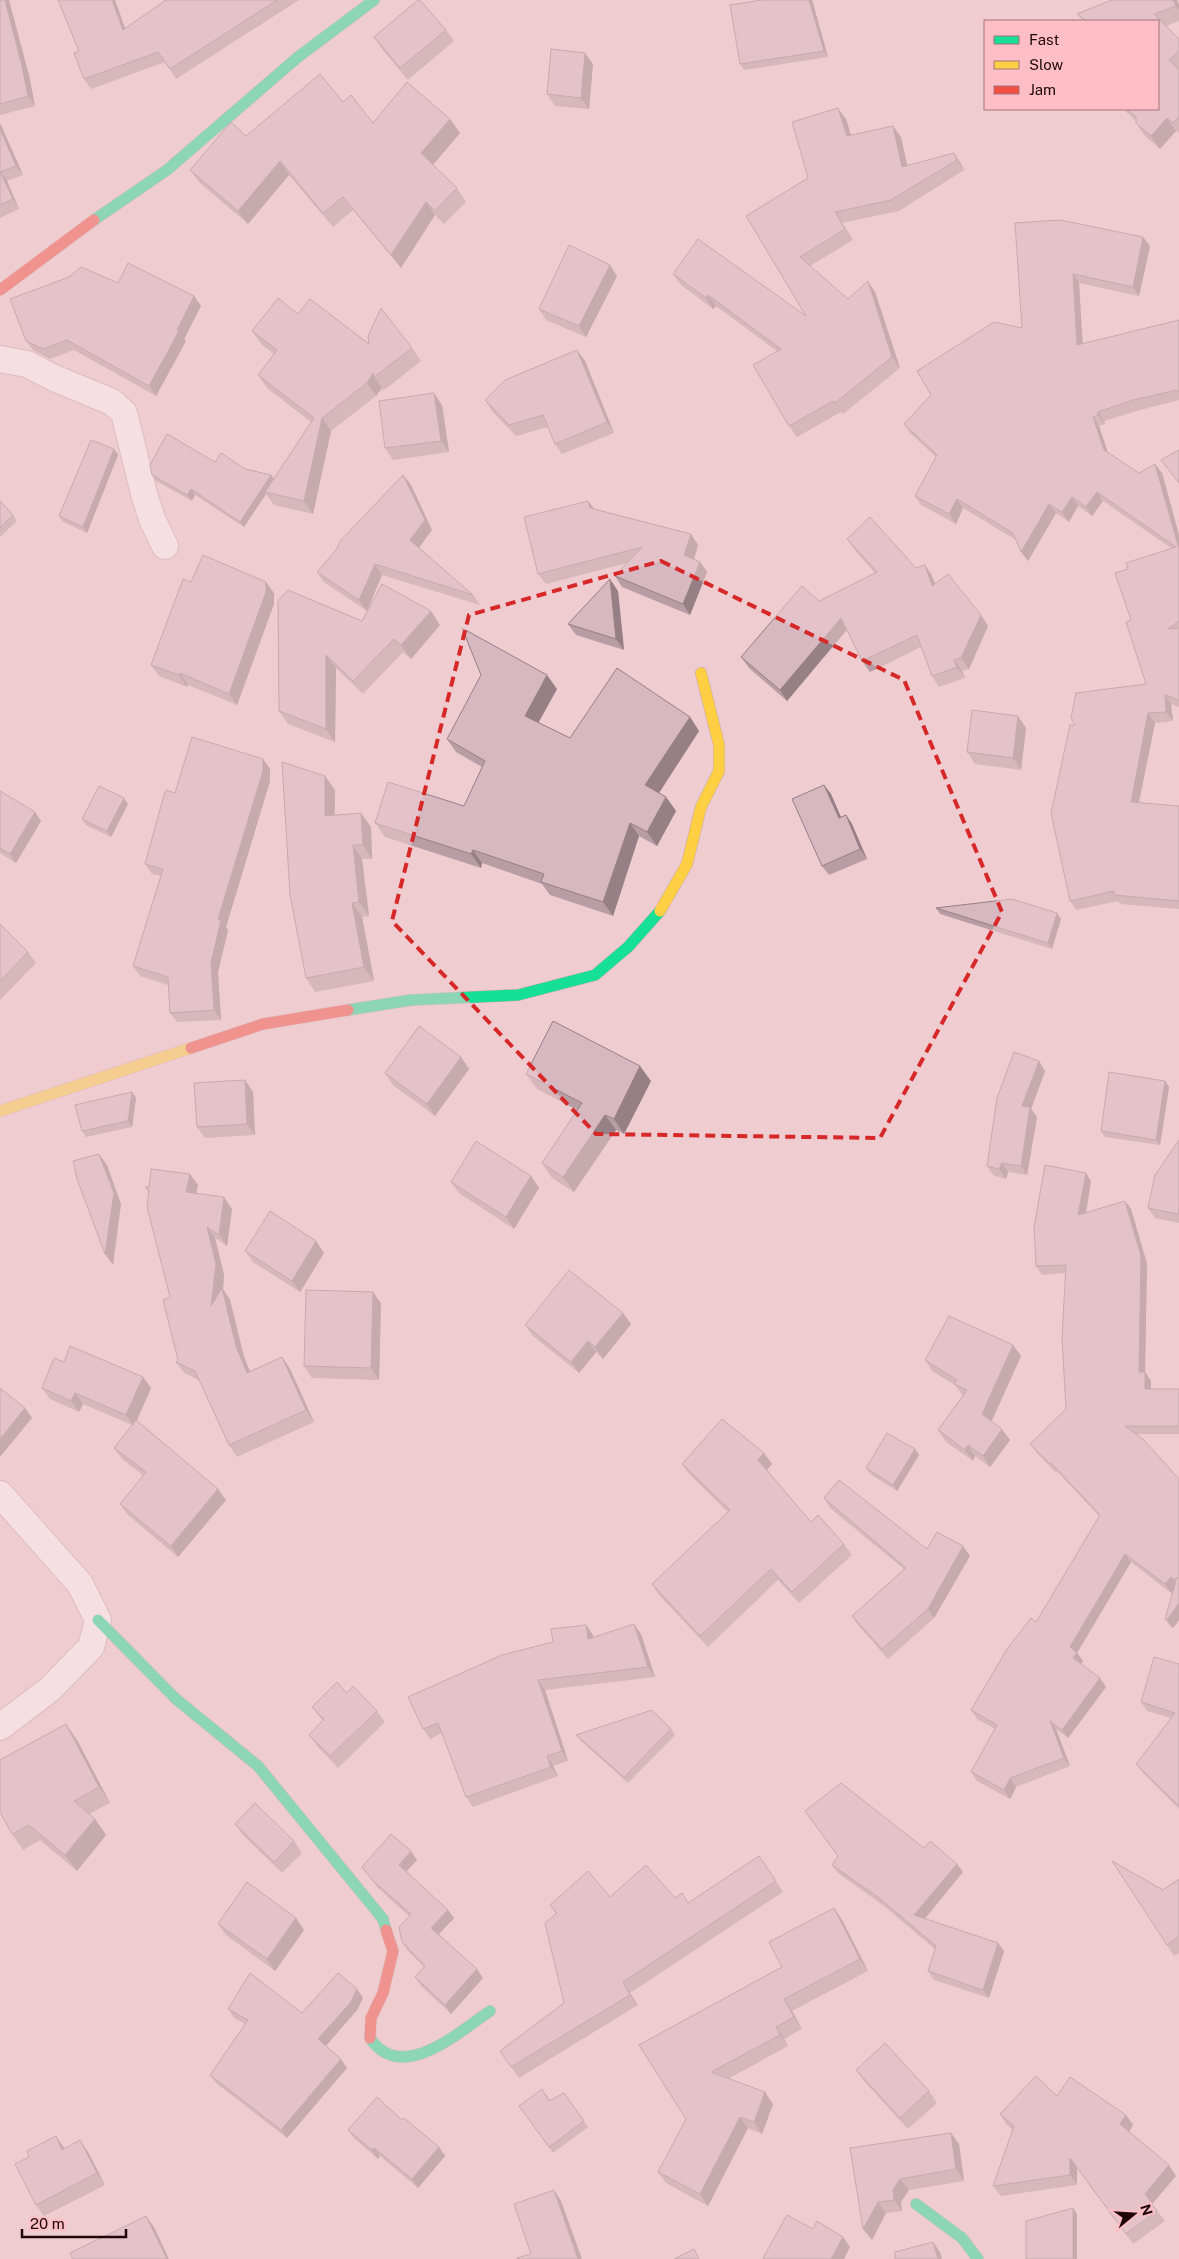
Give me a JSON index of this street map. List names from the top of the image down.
{
  "legend": ["Fast", "Slow", "Jam"],
  "scale_bar": "20 m",
  "north": "right"
}
